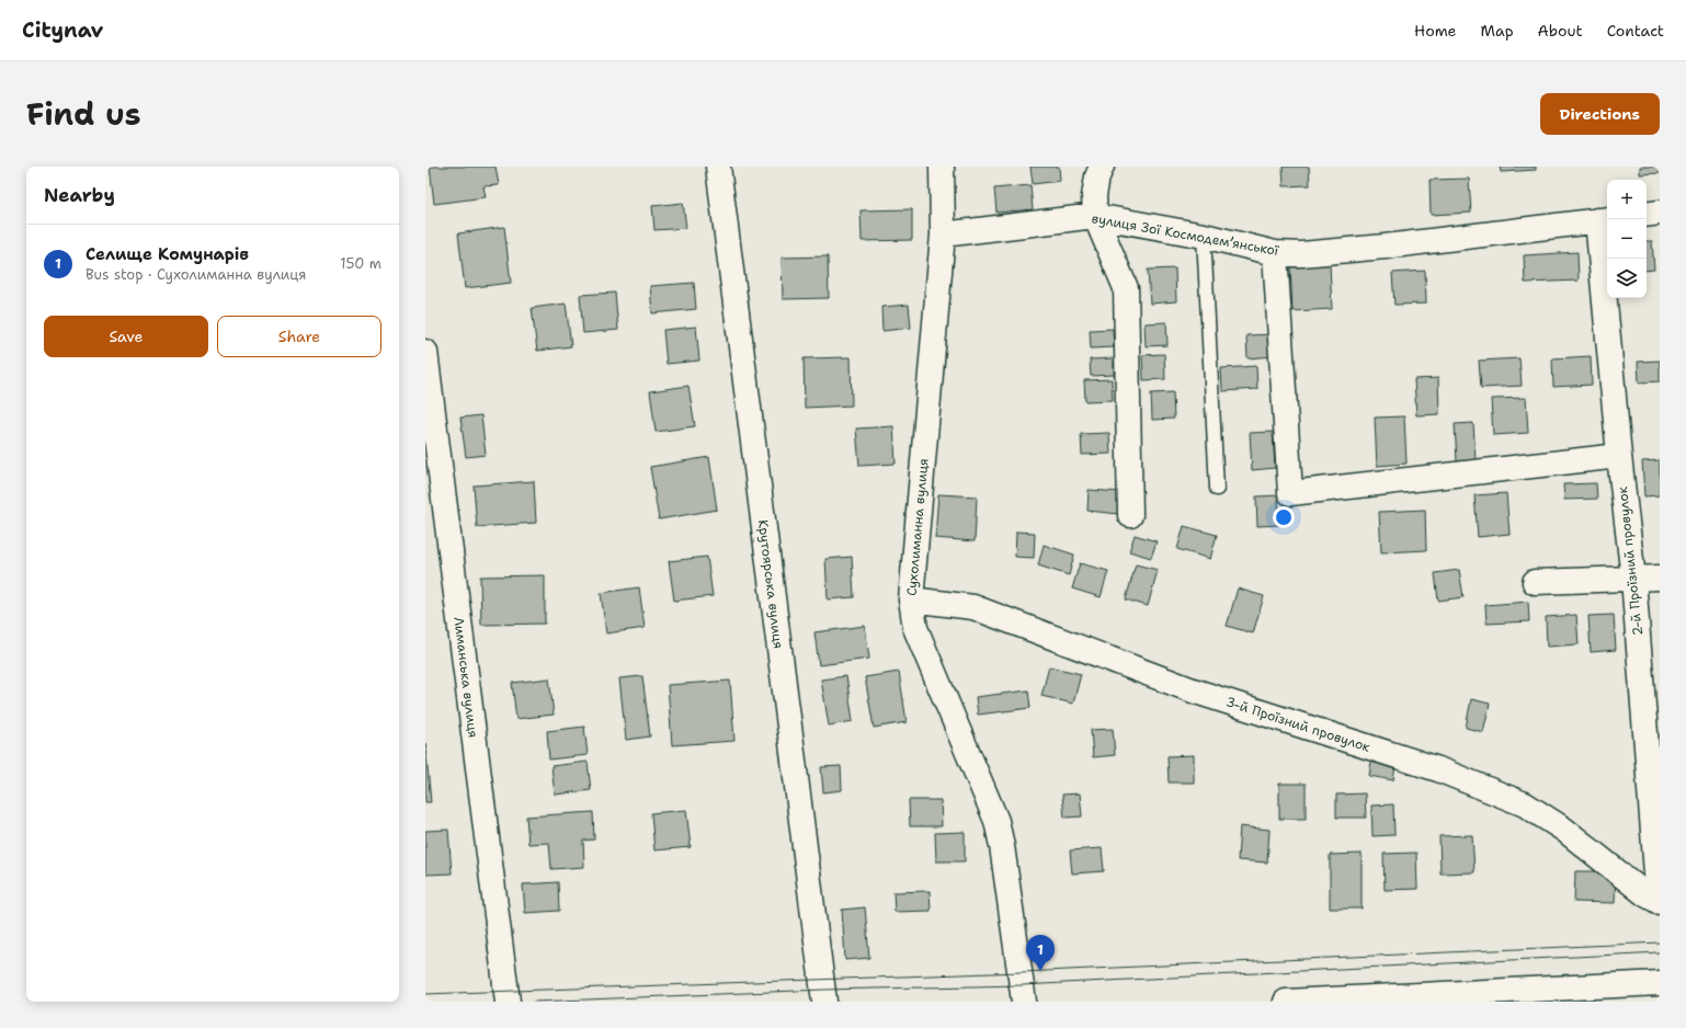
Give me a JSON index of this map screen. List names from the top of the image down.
{
  "streets": {
    "street": [
      "вулиця Зої Космодемʼянської",
      "Сухолиманна вулиця",
      "2-й Проїзний провулок",
      "Крутоярська вулиця",
      "Лиманська вулиця",
      "3-й Проїзний провулок"
    ]
  },
  "crossings": [
    ["вулиця Зої Космодемʼянської", "Сухолиманна вулиця"],
    ["вулиця Зої Космодемʼянської", "2-й Проїзний провулок"],
    ["Сухолиманна вулиця", "3-й Проїзний провулок"],
    ["2-й Проїзний провулок", "3-й Проїзний провулок"]
  ],
  "page": {
    "header": "Citynav",
    "nav": [
      "Home",
      "Map",
      "About",
      "Contact"
    ],
    "title": "Find us",
    "buttons": [
      "Directions",
      ["Save", "Share"]
    ],
    "heading": "Nearby",
    "map_buttons": ["+", "−"],
    "list": [
      {
        "mark": "1",
        "name": "Селище Комунарів",
        "note": "Bus stop · Сухолиманна вулиця",
        "value": "150 m"
      }
    ],
    "pins": "1"
  }
}
